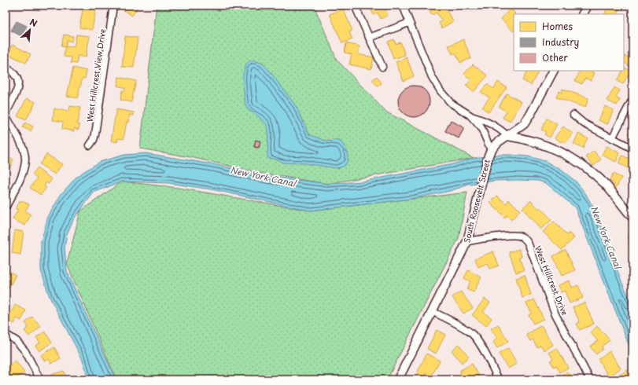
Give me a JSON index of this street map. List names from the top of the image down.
{
  "streets": {
    "street": ["West Hillcrest View Drive", "South Roosevelt Street", "West Hillcrest Drive"]
  },
  "crossings": [
    ["South Roosevelt Street", "West Hillcrest Drive"]
  ],
  "water": ["New York Canal"],
  "legend": ["Homes", "Industry", "Other"],
  "north": "top right"
}
